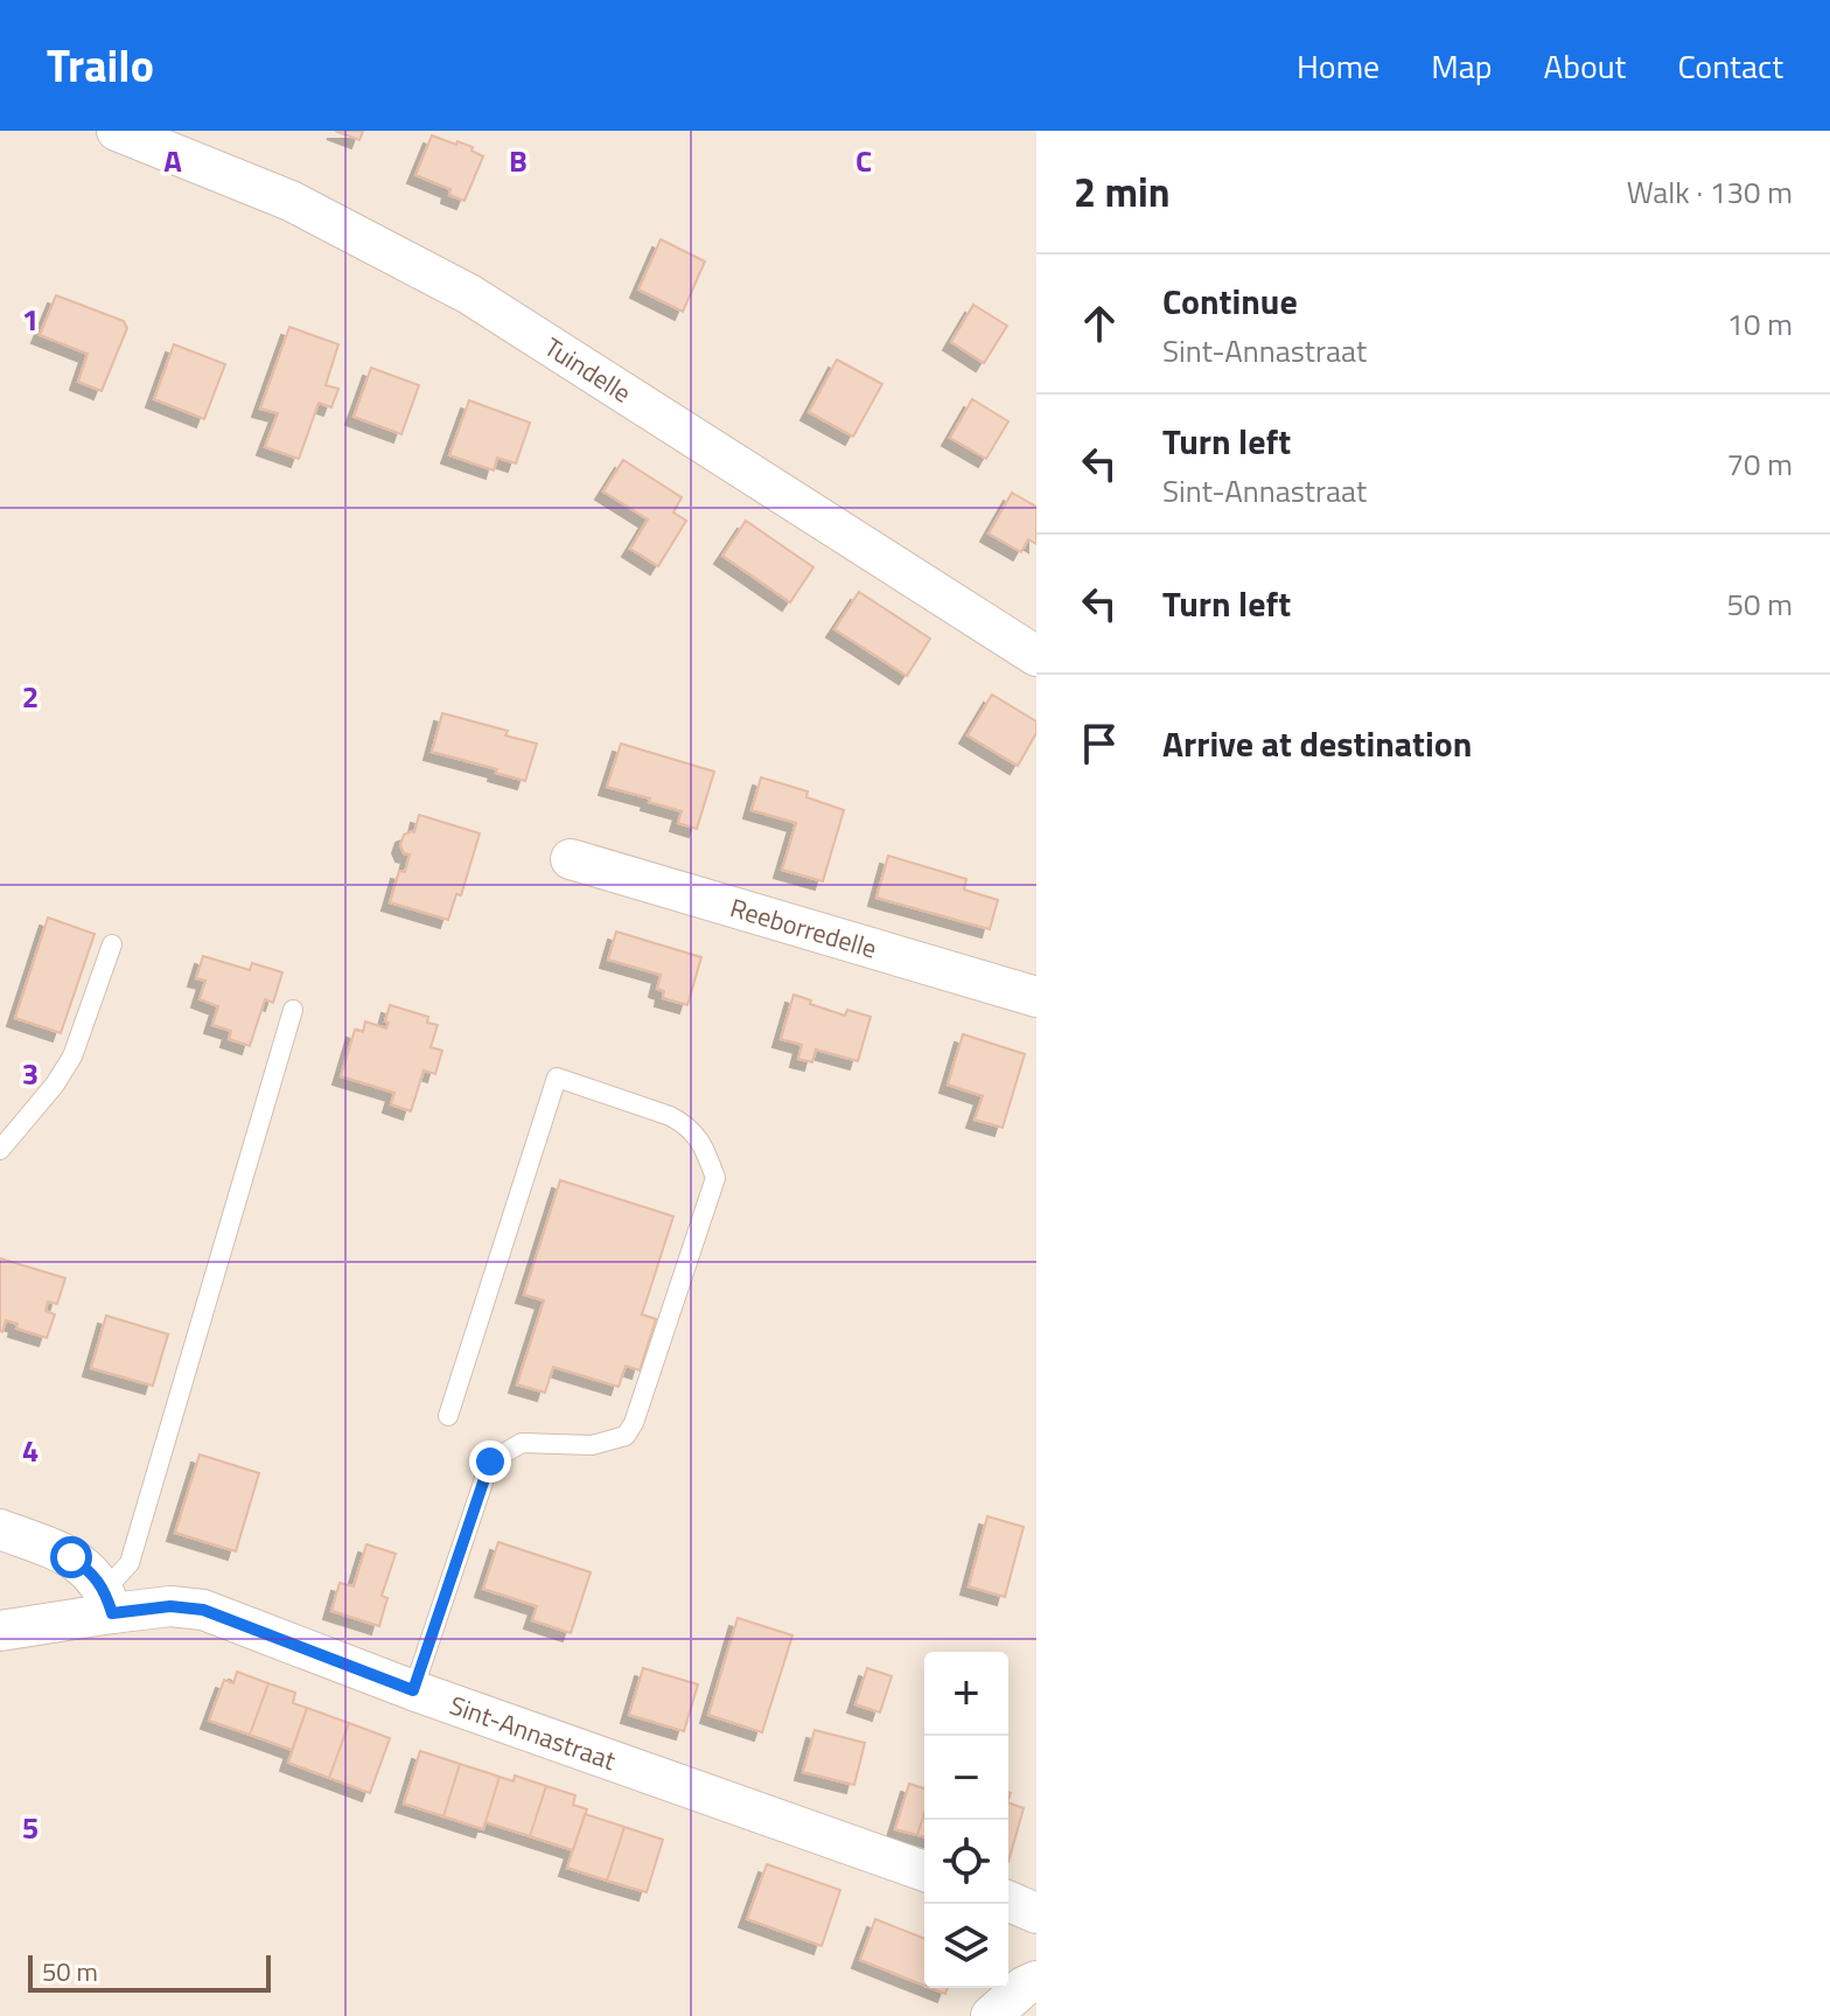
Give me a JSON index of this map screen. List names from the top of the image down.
{
  "streets": {
    "street": ["Tuindelle", "Reeborredelle", "Sint-Annastraat"]
  },
  "scale_bar": "50 m",
  "page": {
    "header": "Trailo",
    "nav": [
      "Home",
      "Map",
      "About",
      "Contact"
    ],
    "heading": ["2 min", "Walk · 130 m"],
    "list": [
      ["Continue", "Sint-Annastraat", "10 m"],
      ["Turn left", "Sint-Annastraat", "70 m"],
      ["Turn left", "50 m"],
      "Arrive at destination"
    ],
    "map_buttons": ["+", "−"],
    "scale": "50 m"
  },
  "grid": {
    "columns": ["A", "B", "C"],
    "rows": [
      "1",
      "2",
      "3",
      "4",
      "5"
    ]
  }
}
